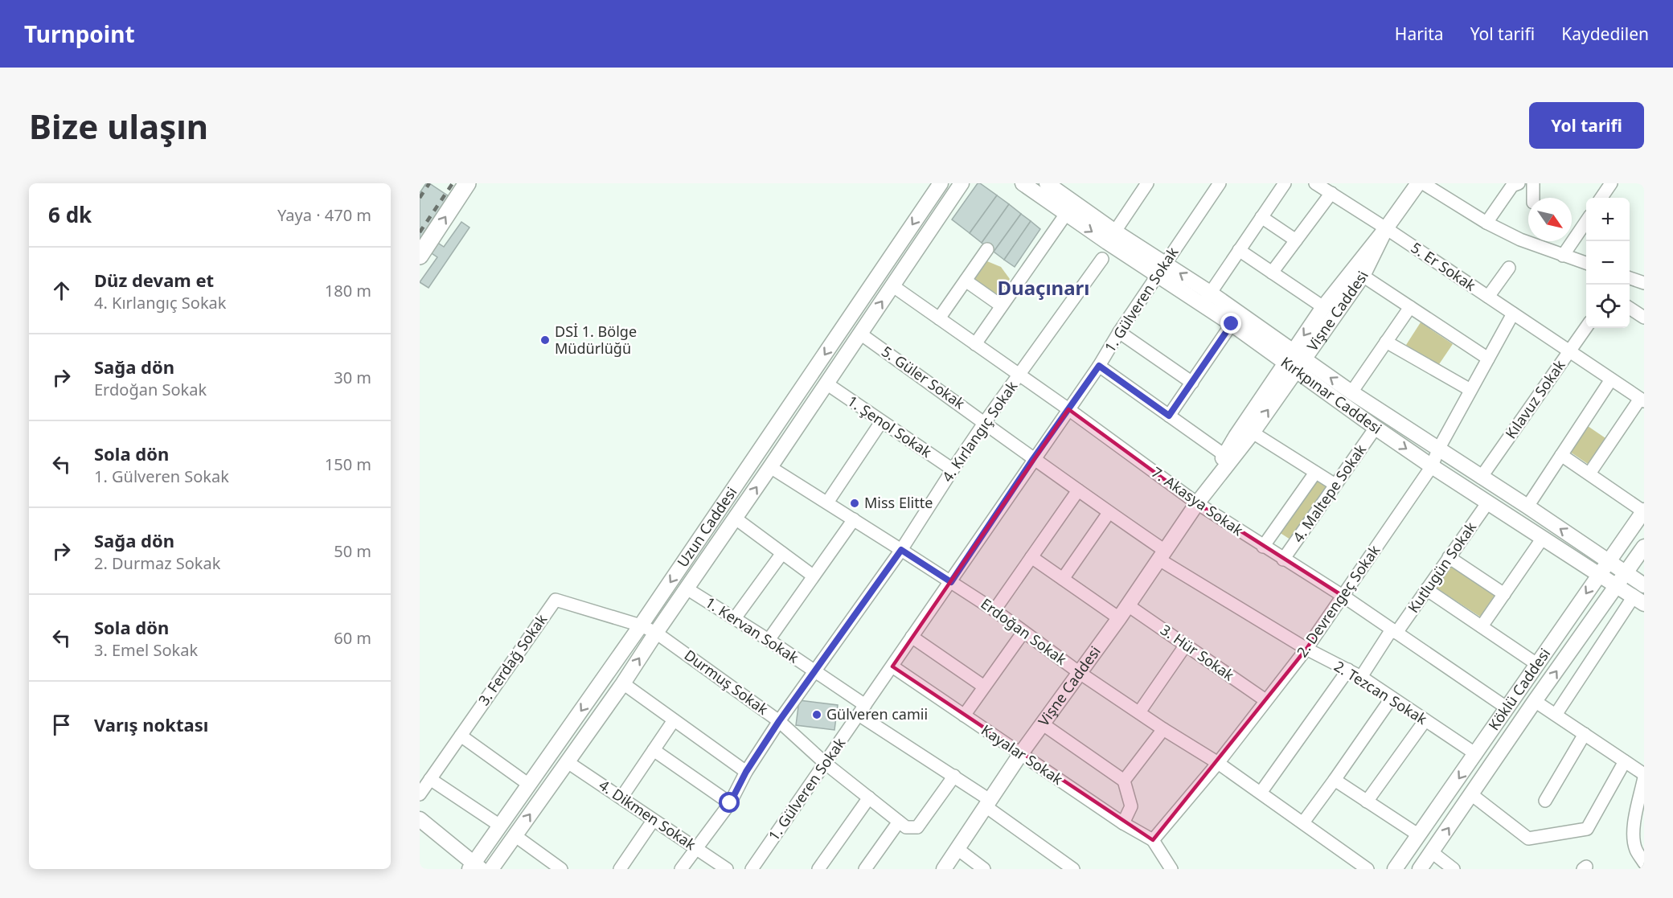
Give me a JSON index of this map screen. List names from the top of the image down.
{
  "streets": {
    "main road": [
      "Vişne Caddesi",
      "Kırkpınar Caddesi",
      "Uzun Caddesi",
      "Köklü Caddesi"
    ],
    "street": [
      "5. Er Sokak",
      "1. Gülveren Sokak",
      "5. Güler Sokak",
      "Kılavuz Sokak",
      "1. Şenol Sokak",
      "4. Kırlangıç Sokak",
      "4. Maltepe Sokak",
      "7. Akasya Sokak",
      "Kutlugün Sokak",
      "2. Devrengeç Sokak",
      "1. Kervan Sokak",
      "Erdoğan Sokak",
      "3. Hür Sokak",
      "3. Ferdağ Sokak",
      "Durmuş Sokak",
      "2. Tezcan Sokak",
      "Kayalar Sokak",
      "4. Dikmen Sokak"
    ]
  },
  "crossings": [
    ["5. Er Sokak", "Vişne Caddesi"],
    ["5. Er Sokak", "Kılavuz Sokak"],
    ["5. Er Sokak", "2. Devrengeç Sokak"],
    ["1. Gülveren Sokak", "5. Güler Sokak"],
    ["1. Gülveren Sokak", "Kırkpınar Caddesi"],
    ["1. Gülveren Sokak", "7. Akasya Sokak"],
    ["1. Gülveren Sokak", "1. Kervan Sokak"],
    ["1. Gülveren Sokak", "Erdoğan Sokak"],
    ["1. Gülveren Sokak", "Durmuş Sokak"],
    ["1. Gülveren Sokak", "Kayalar Sokak"],
    ["Vişne Caddesi", "Kırkpınar Caddesi"],
    ["Vişne Caddesi", "7. Akasya Sokak"],
    ["Vişne Caddesi", "1. Kervan Sokak"],
    ["Vişne Caddesi", "Erdoğan Sokak"],
    ["Vişne Caddesi", "3. Hür Sokak"],
    ["Vişne Caddesi", "2. Tezcan Sokak"],
    ["Vişne Caddesi", "Kayalar Sokak"],
    ["5. Güler Sokak", "4. Kırlangıç Sokak"],
    ["5. Güler Sokak", "Uzun Caddesi"],
    ["5. Güler Sokak", "2. Tezcan Sokak"],
    ["Kırkpınar Caddesi", "Kılavuz Sokak"],
    ["Kırkpınar Caddesi", "4. Maltepe Sokak"],
    ["Kırkpınar Caddesi", "Kutlugün Sokak"],
    ["Kırkpınar Caddesi", "2. Devrengeç Sokak"],
    ["Kırkpınar Caddesi", "Köklü Caddesi"],
    ["1. Şenol Sokak", "4. Kırlangıç Sokak"],
    ["1. Şenol Sokak", "Uzun Caddesi"],
    ["4. Kırlangıç Sokak", "7. Akasya Sokak"],
    ["4. Kırlangıç Sokak", "1. Kervan Sokak"],
    ["4. Kırlangıç Sokak", "Erdoğan Sokak"],
    ["4. Kırlangıç Sokak", "Durmuş Sokak"],
    ["4. Kırlangıç Sokak", "4. Dikmen Sokak"],
    ["4. Maltepe Sokak", "7. Akasya Sokak"],
    ["7. Akasya Sokak", "Uzun Caddesi"],
    ["7. Akasya Sokak", "Kutlugün Sokak"],
    ["7. Akasya Sokak", "2. Devrengeç Sokak"],
    ["7. Akasya Sokak", "Köklü Caddesi"],
    ["Uzun Caddesi", "1. Kervan Sokak"],
    ["Uzun Caddesi", "Erdoğan Sokak"],
    ["Uzun Caddesi", "3. Ferdağ Sokak"],
    ["Uzun Caddesi", "Durmuş Sokak"],
    ["Uzun Caddesi", "4. Dikmen Sokak"],
    ["Kutlugün Sokak", "2. Tezcan Sokak"],
    ["2. Devrengeç Sokak", "Erdoğan Sokak"],
    ["2. Devrengeç Sokak", "3. Hür Sokak"],
    ["2. Devrengeç Sokak", "2. Tezcan Sokak"],
    ["2. Devrengeç Sokak", "Kayalar Sokak"],
    ["3. Ferdağ Sokak", "Durmuş Sokak"],
    ["Köklü Caddesi", "2. Tezcan Sokak"]
  ],
  "districts": ["Duaçınarı"],
  "places": ["DSİ 1. Bölge Müdürlüğü", "Miss Elitte", "Gülveren camii"],
  "north": "bottom right",
  "page": {
    "header": "Turnpoint",
    "nav": ["Harita", "Yol tarifi", "Kaydedilen"],
    "buttons": "Yol tarifi",
    "title": "Bize ulaşın",
    "heading": ["6 dk", "Yaya · 470 m"],
    "map_buttons": ["+", "−"],
    "list": [
      ["Düz devam et", "4. Kırlangıç Sokak", "180 m"],
      ["Sağa dön", "Erdoğan Sokak", "30 m"],
      ["Sola dön", "1. Gülveren Sokak", "150 m"],
      ["Sağa dön", "2. Durmaz Sokak", "50 m"],
      ["Sola dön", "3. Emel Sokak", "60 m"],
      "Varış noktası"
    ]
  }
}
